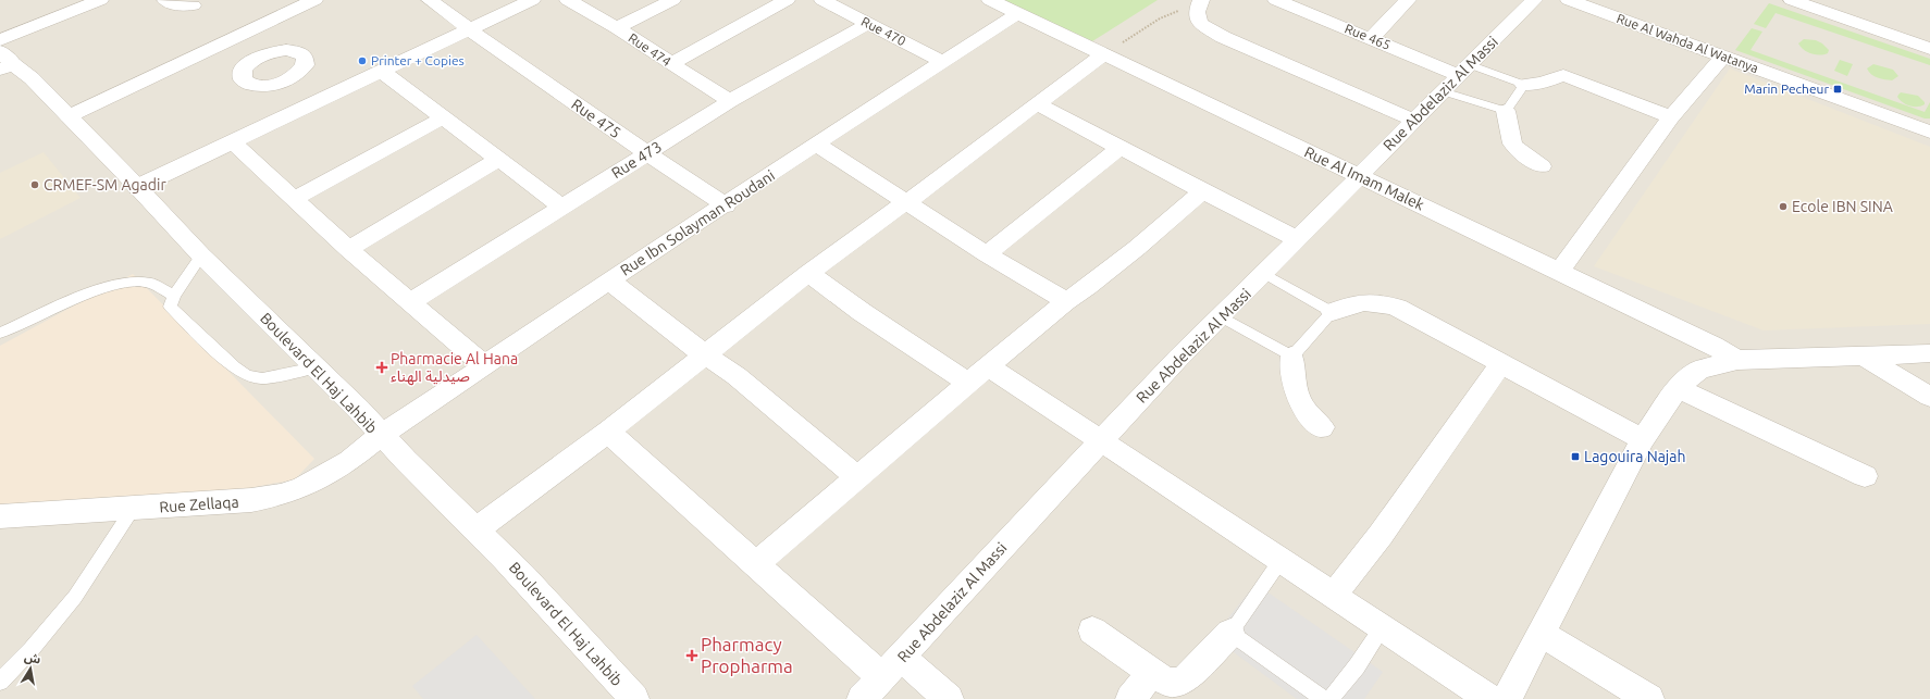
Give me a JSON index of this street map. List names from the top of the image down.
{
  "streets": {
    "street": [
      "Rue 470",
      "Rue 465",
      "Rue Al Wahda Al Watanya",
      "Rue 474",
      "Rue Abdelaziz Al Massi",
      "Rue 475",
      "Rue 473",
      "Rue Al Imam Malek",
      "Rue Ibn Solayman Roudani",
      "Boulevard El Haj Lahbib",
      "Rue Zellaqa"
    ]
  },
  "crossings": [
    ["Rue 470", "Rue 473"],
    ["Rue 470", "Rue Ibn Solayman Roudani"],
    ["Rue 465", "Rue Abdelaziz Al Massi"],
    ["Rue 474", "Rue 473"],
    ["Rue Abdelaziz Al Massi", "Rue Al Imam Malek"],
    ["Rue 475", "Rue 473"],
    ["Rue 475", "Rue Ibn Solayman Roudani"],
    ["Rue Al Imam Malek", "Rue Ibn Solayman Roudani"],
    ["Rue Ibn Solayman Roudani", "Boulevard El Haj Lahbib"],
    ["Rue Ibn Solayman Roudani", "Rue Zellaqa"],
    ["Boulevard El Haj Lahbib", "Rue Zellaqa"]
  ],
  "places": {
    "other": ["Printer + Copies", "CRMEF-SM Agadir", "Ecole IBN SINA"],
    "transit": ["Marin Pecheur", "Lagouira Najah"],
    "health": ["Pharmacie Al Hana صيدلية الهناء", "Pharmacy Propharma"]
  },
  "north": "top"
}
